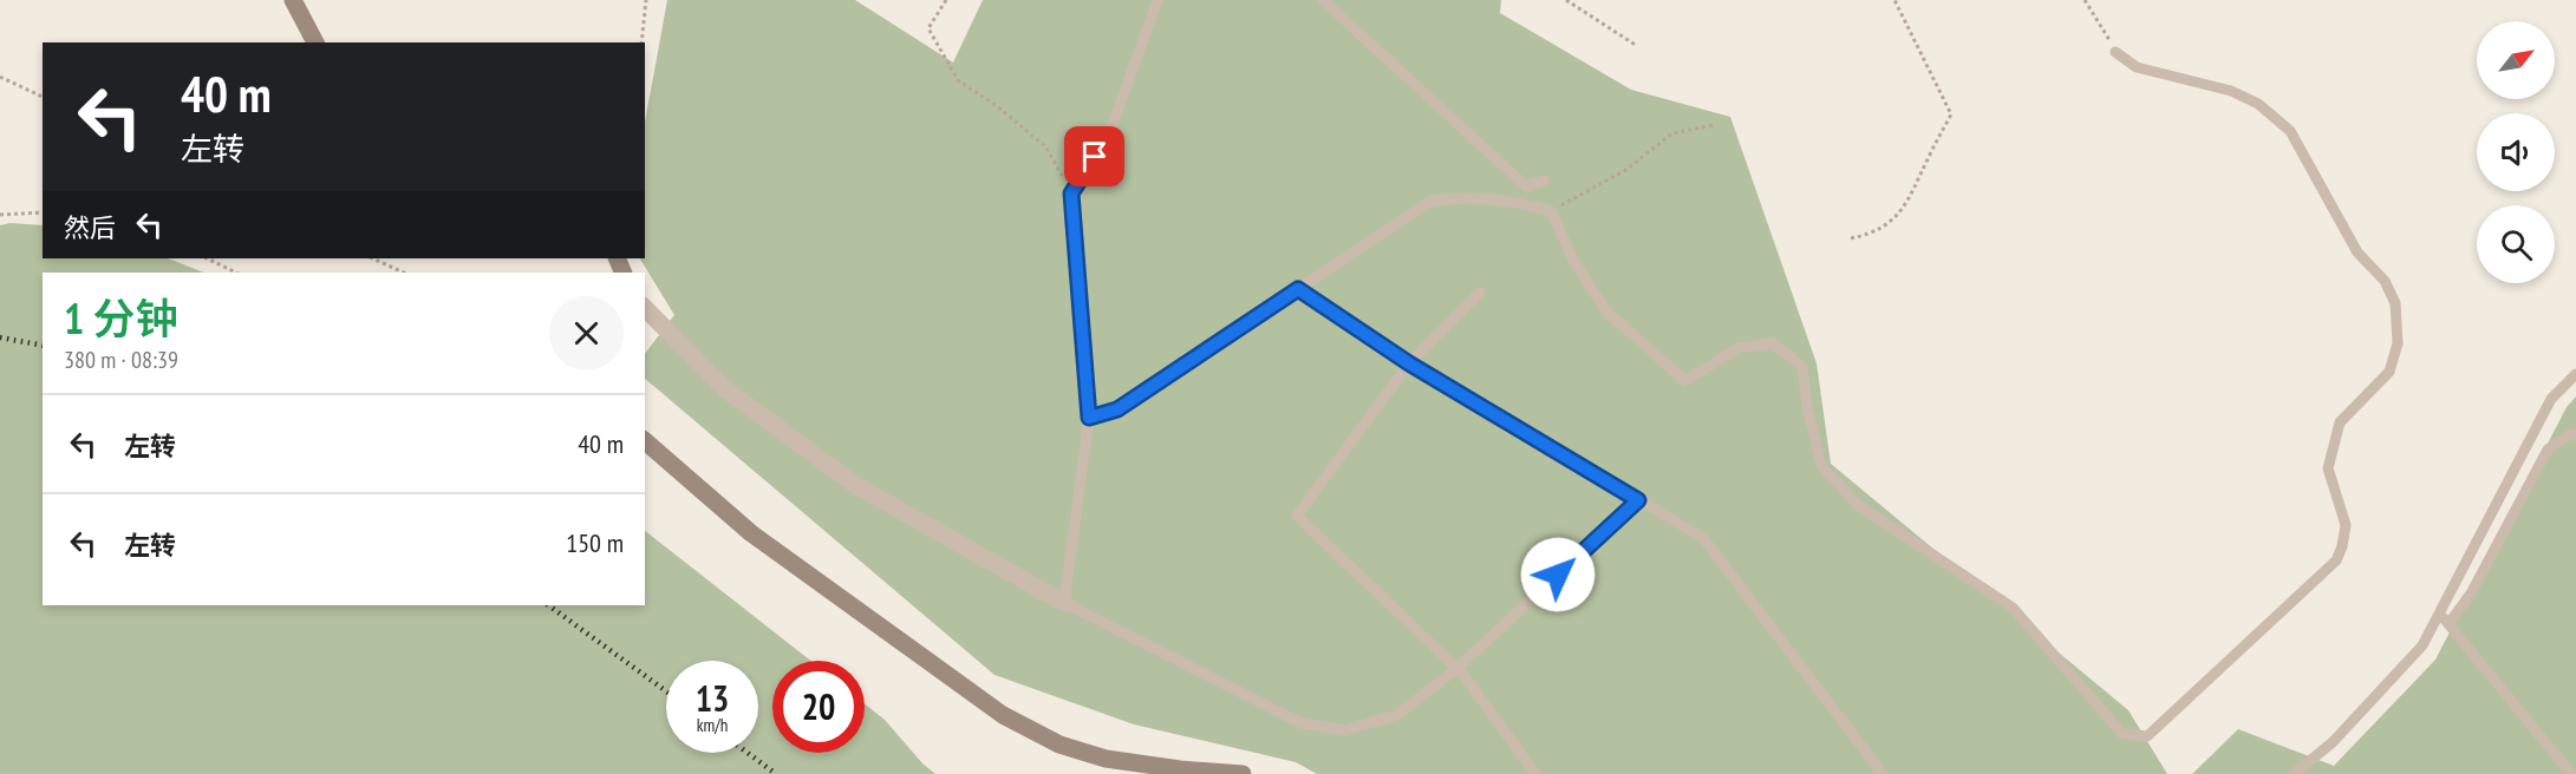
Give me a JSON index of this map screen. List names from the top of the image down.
{
  "north": "top right",
  "page": {
    "turn": ["40 m", "左转"],
    "then": "然后",
    "heading": ["1 分钟", "380 m · 08:39"],
    "list": [
      {
        "name": "左转",
        "value": "40 m"
      },
      {
        "name": "左转",
        "value": "150 m"
      }
    ],
    "speed": "13 km/h",
    "limit": "20"
  }
}
